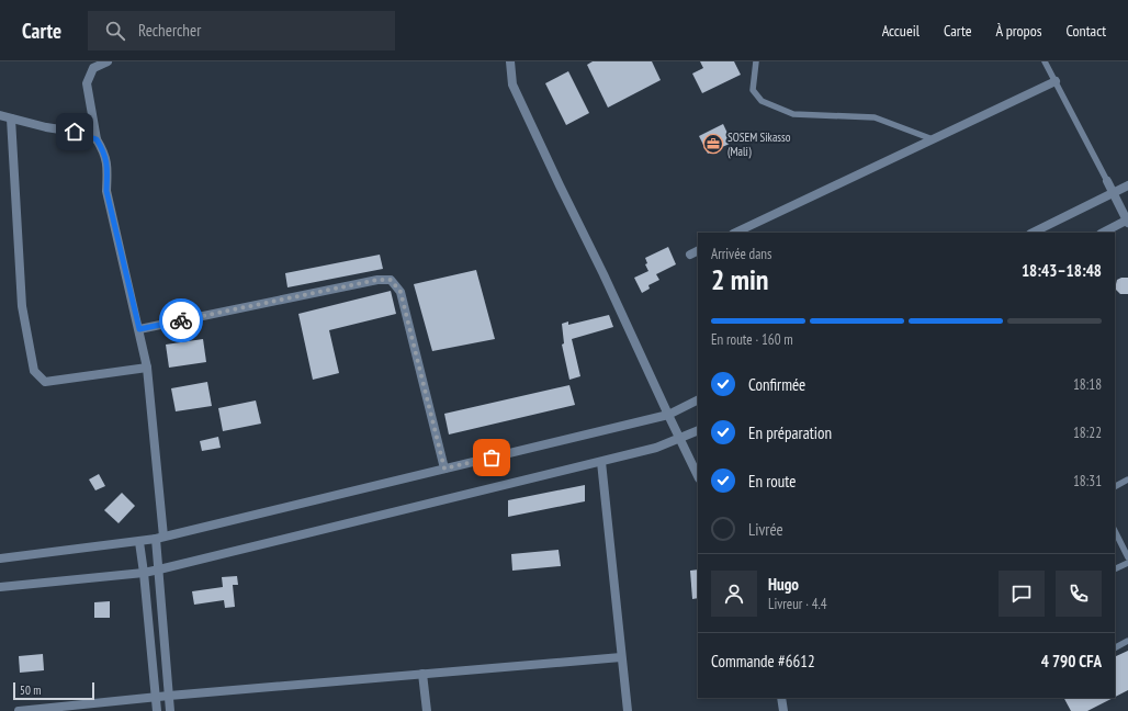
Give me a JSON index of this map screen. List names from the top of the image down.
{
  "places": {
    "office": ["SOSEM Sikasso (Mali)"]
  },
  "scale_bar": "50 m",
  "page": {
    "header": "Carte",
    "search": "Rechercher",
    "nav": [
      "Accueil",
      "Carte",
      "À propos",
      "Contact"
    ],
    "heading": ["2 min", "Arrivée dans", "18:43–18:48"],
    "panel": [
      "Hugo",
      "Livreur · 4.4",
      "Commande #6612",
      "4 790 CFA"
    ],
    "bar": "En route · 160 m",
    "list": [
      ["Confirmée", "18:18"],
      ["En préparation", "18:22"],
      ["En route", "18:31"],
      "Livrée"
    ],
    "scale": "50 m"
  }
}
